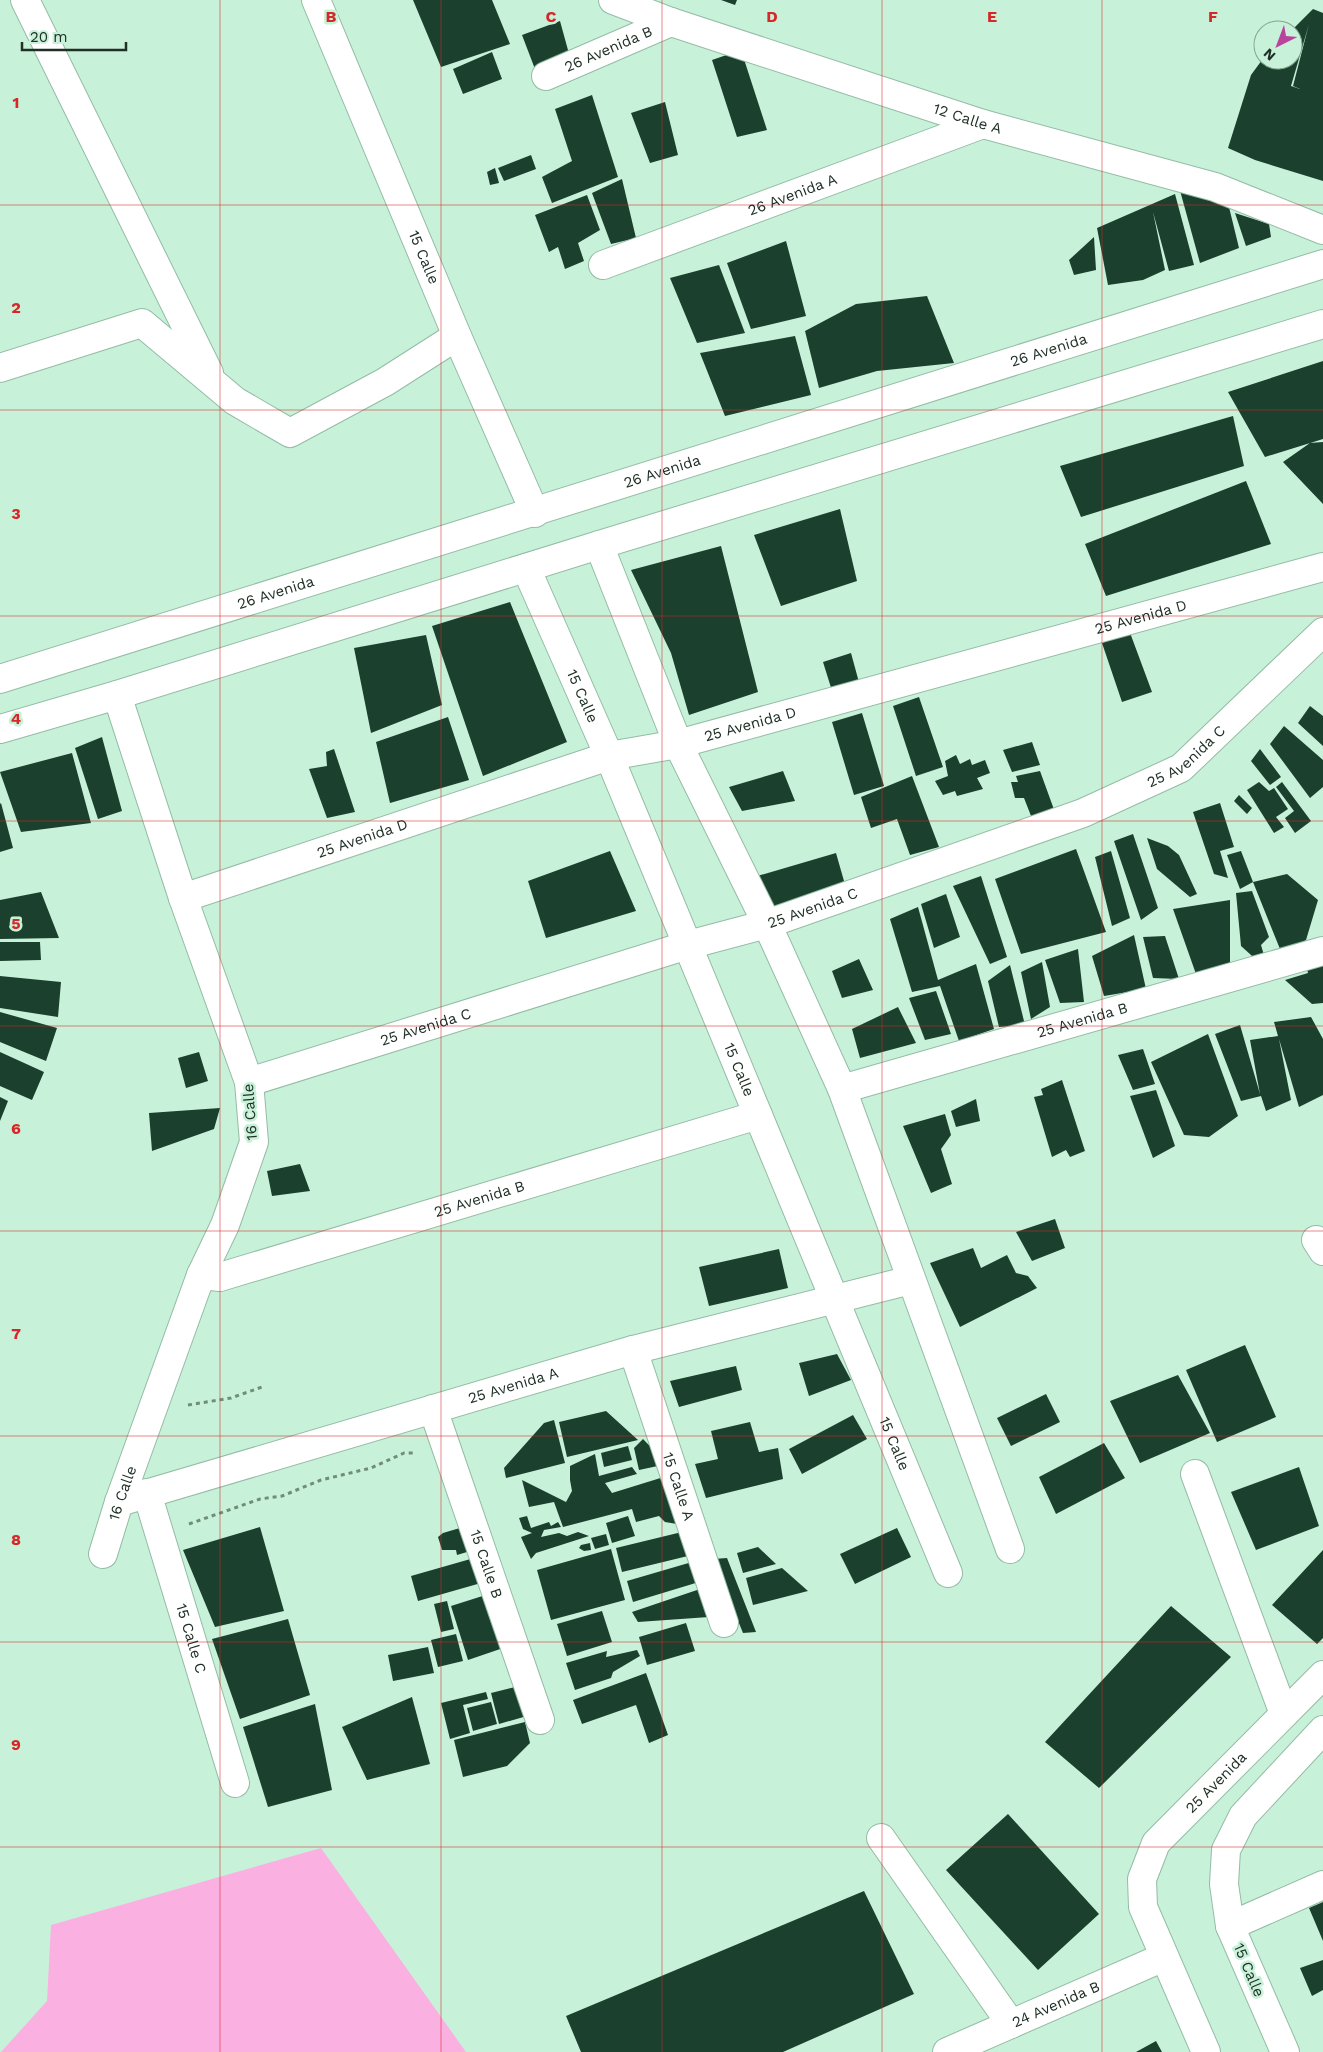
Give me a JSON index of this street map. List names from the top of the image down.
{
  "streets": {
    "street": [
      "26 Avenida B",
      "12 Calle A",
      "26 Avenida A",
      "15 Calle",
      "26 Avenida",
      "25 Avenida D",
      "25 Avenida C",
      "25 Avenida B",
      "16 Calle",
      "25 Avenida A",
      "15 Calle A",
      "15 Calle B",
      "15 Calle C",
      "25 Avenida",
      "24 Avenida B"
    ]
  },
  "crossings": [
    ["26 Avenida B", "12 Calle A"],
    ["12 Calle A", "26 Avenida A"],
    ["15 Calle", "26 Avenida"],
    ["15 Calle", "25 Avenida D"],
    ["15 Calle", "25 Avenida C"],
    ["15 Calle", "25 Avenida B"],
    ["15 Calle", "25 Avenida A"],
    ["25 Avenida D", "16 Calle"],
    ["25 Avenida C", "16 Calle"],
    ["25 Avenida B", "16 Calle"],
    ["16 Calle", "25 Avenida A"],
    ["25 Avenida A", "15 Calle A"],
    ["25 Avenida A", "15 Calle B"],
    ["25 Avenida A", "15 Calle C"],
    ["25 Avenida", "24 Avenida B"]
  ],
  "scale_bar": "20 m",
  "north": "bottom left",
  "grid": {
    "columns": [
      "B",
      "C",
      "D",
      "E",
      "F"
    ],
    "rows": [
      "1",
      "2",
      "3",
      "4",
      "5",
      "6",
      "7",
      "8",
      "9"
    ]
  }
}
